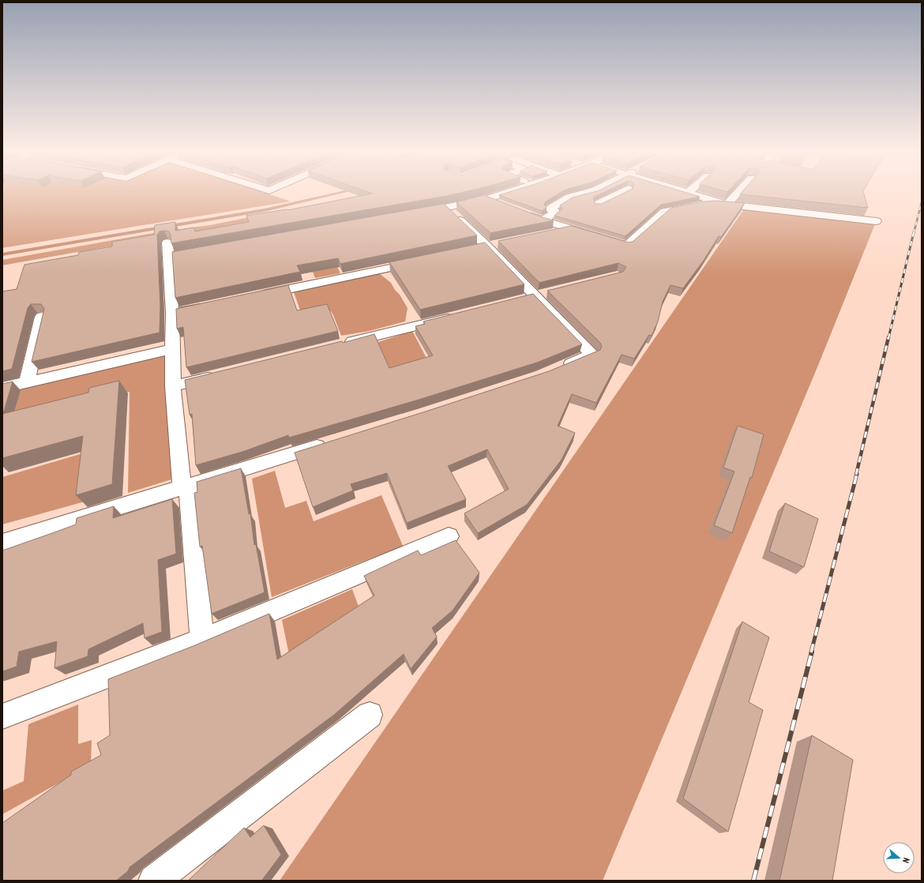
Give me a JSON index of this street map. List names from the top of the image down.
{
  "north": "right"
}
